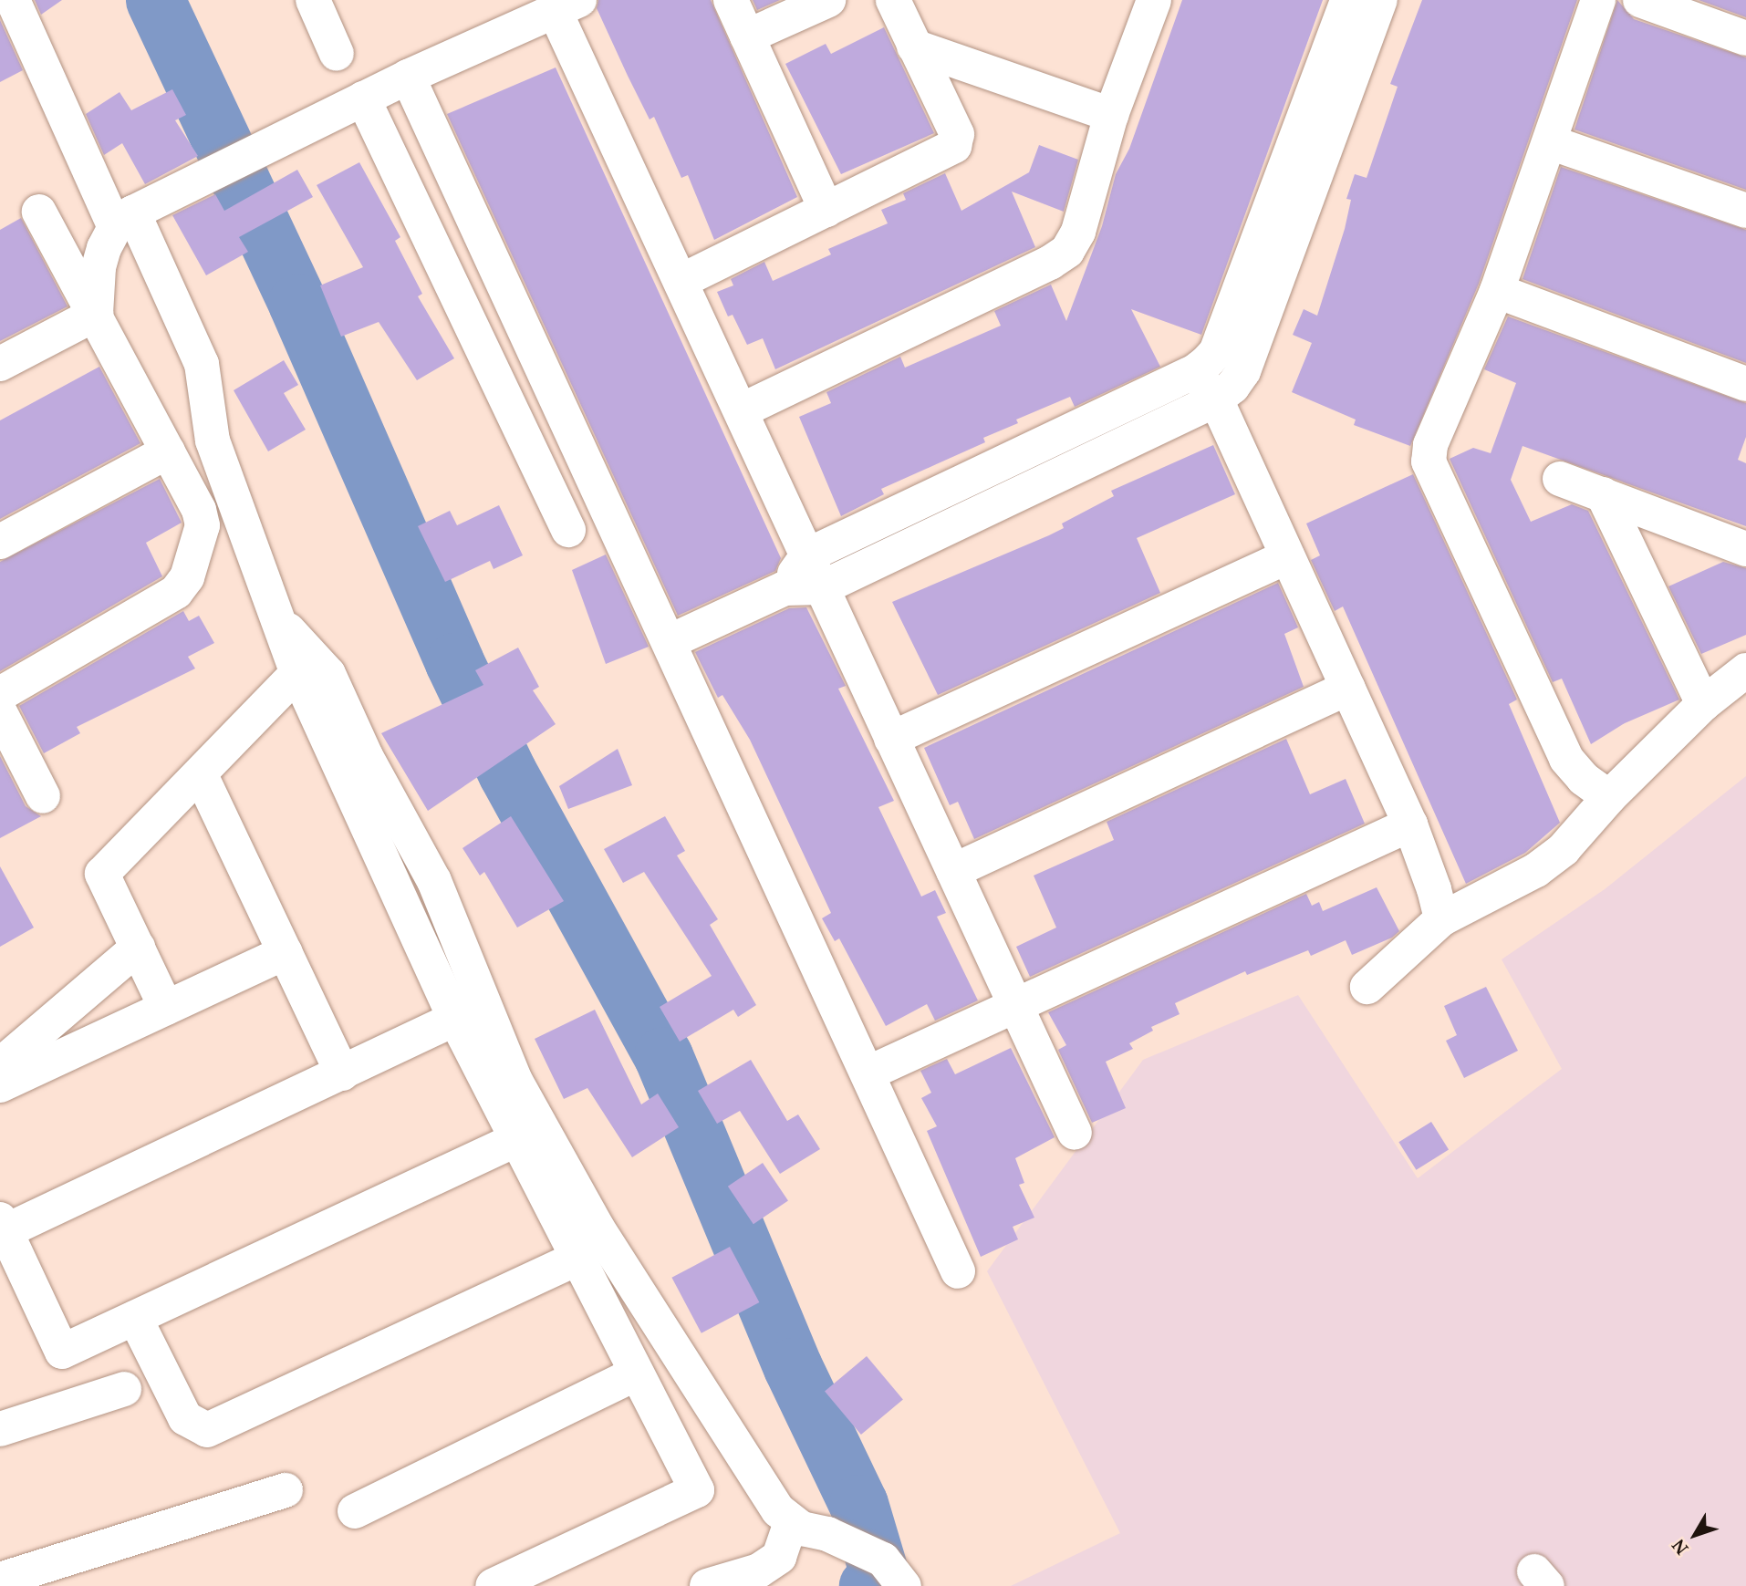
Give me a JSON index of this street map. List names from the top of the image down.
{
  "north": "bottom left"
}
